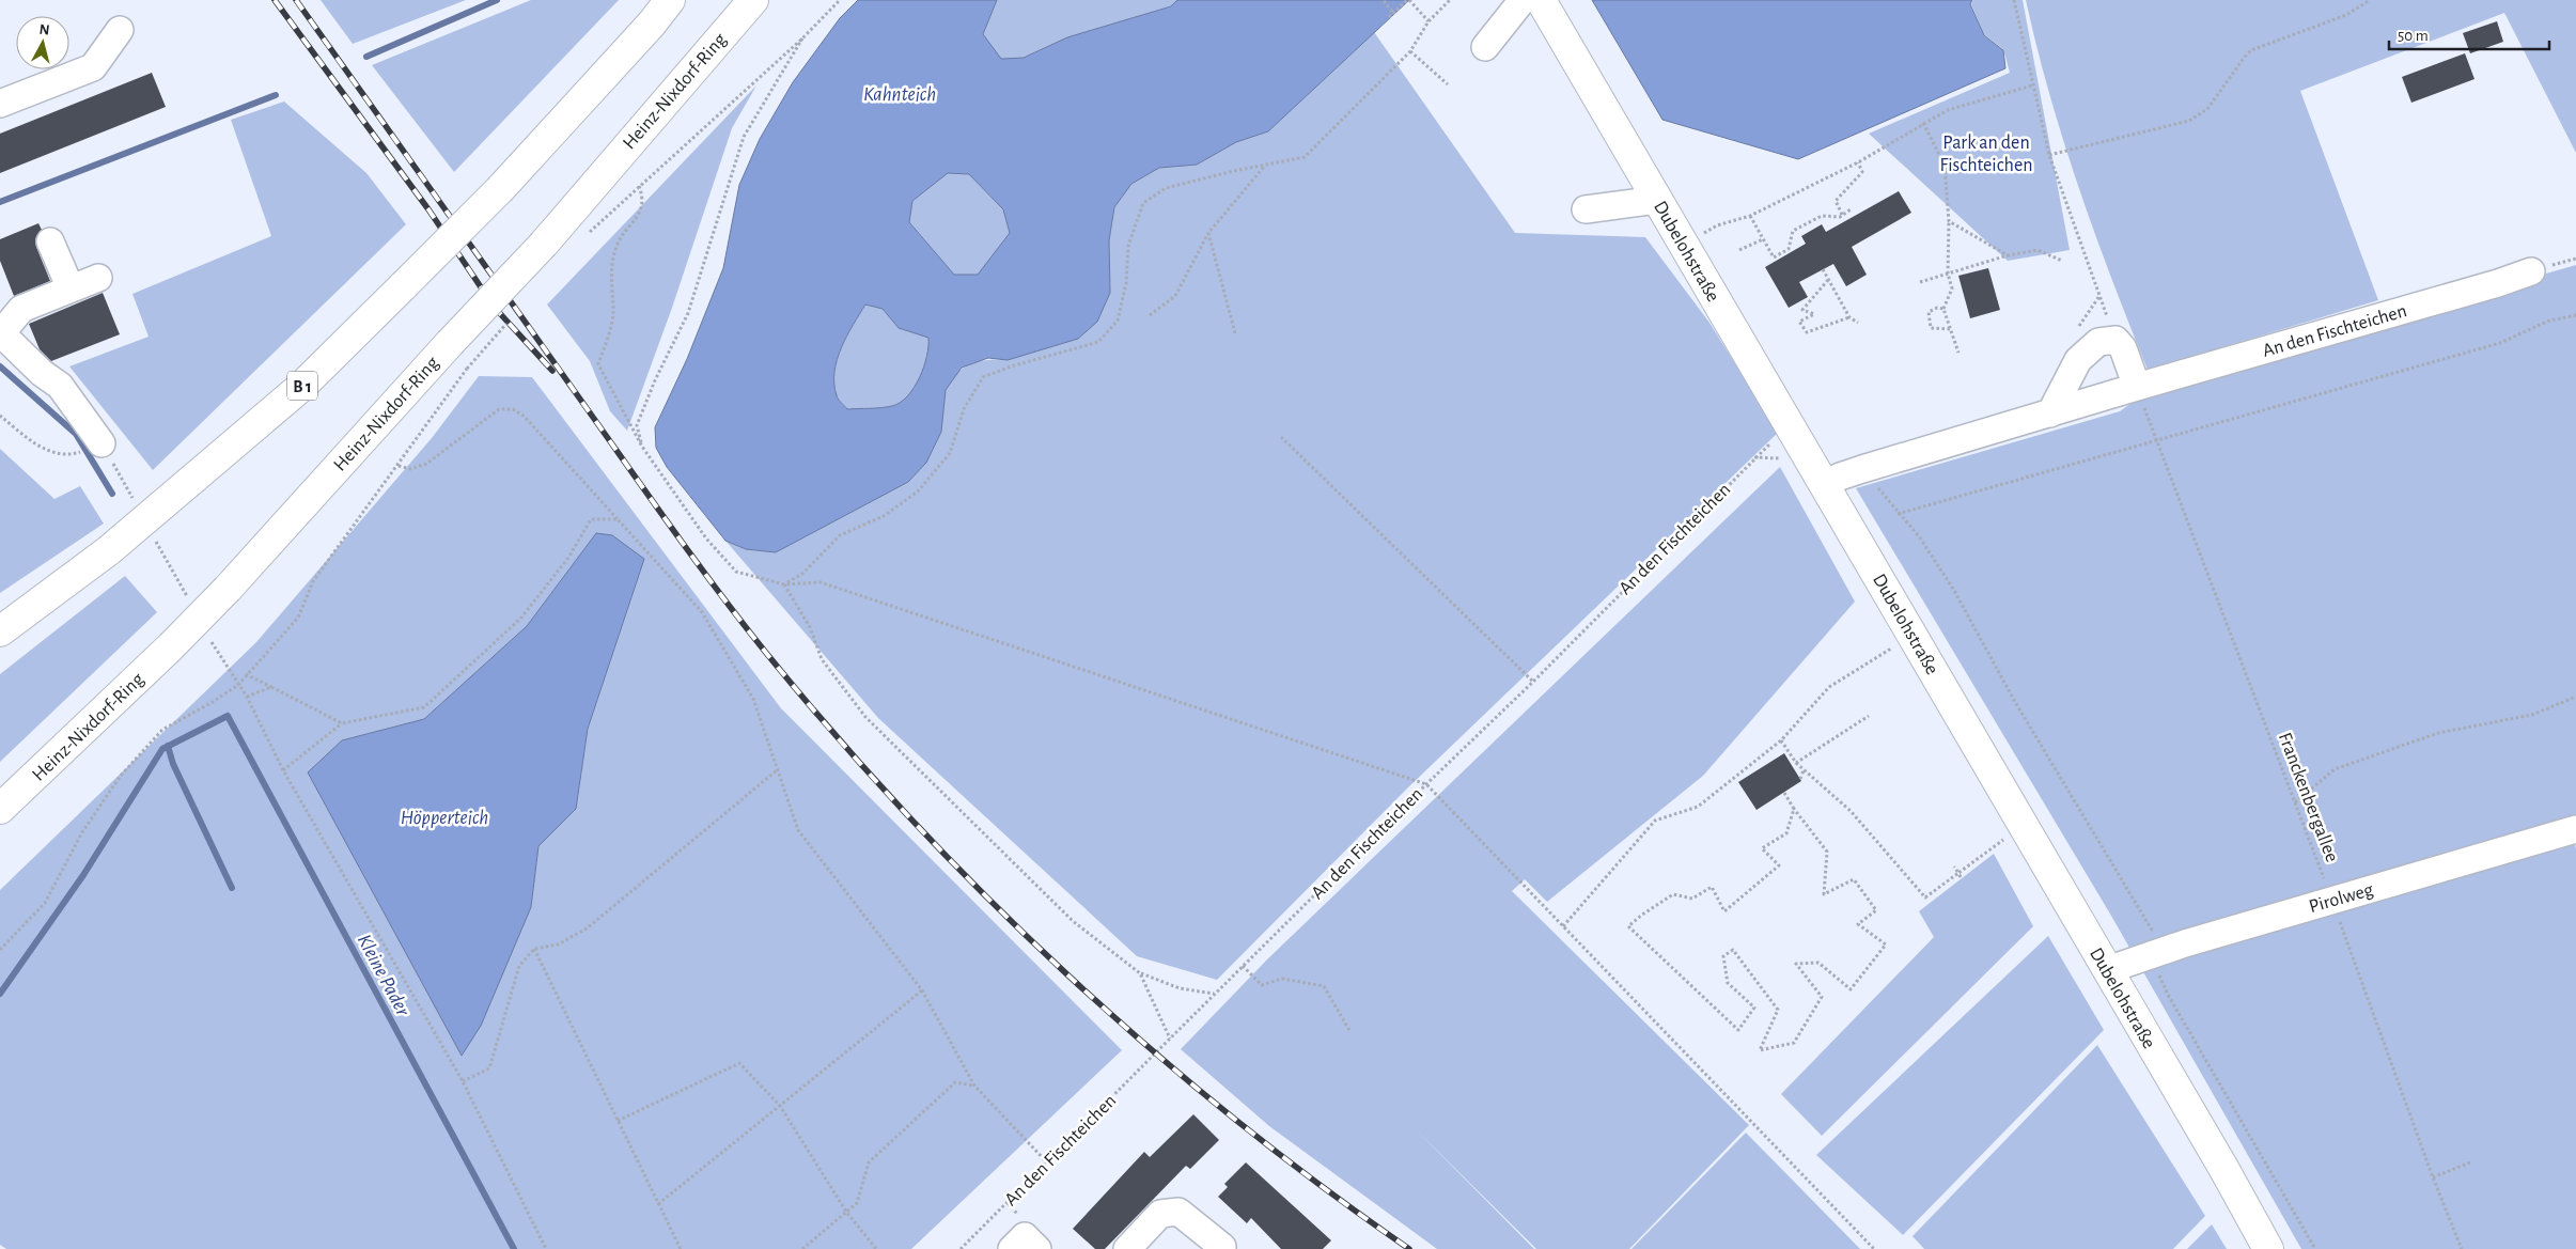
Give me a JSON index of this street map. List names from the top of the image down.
{
  "streets": {
    "main road": ["Heinz-Nixdorf-Ring", "Dubelohstraße", "B 1"],
    "street": ["An den Fischteichen", "Pirolweg"],
    "path": ["Franckenbergallee"]
  },
  "crossings": [
    ["Dubelohstraße", "An den Fischteichen"],
    ["Dubelohstraße", "Pirolweg"],
    ["An den Fischteichen", "Franckenbergallee"],
    ["Franckenbergallee", "Pirolweg"]
  ],
  "water": ["Kahnteich", "Höpperteich", "Kleine Pader"],
  "parks": ["Park an den Fischteichen"],
  "scale_bar": "50 m",
  "north": "top"
}
